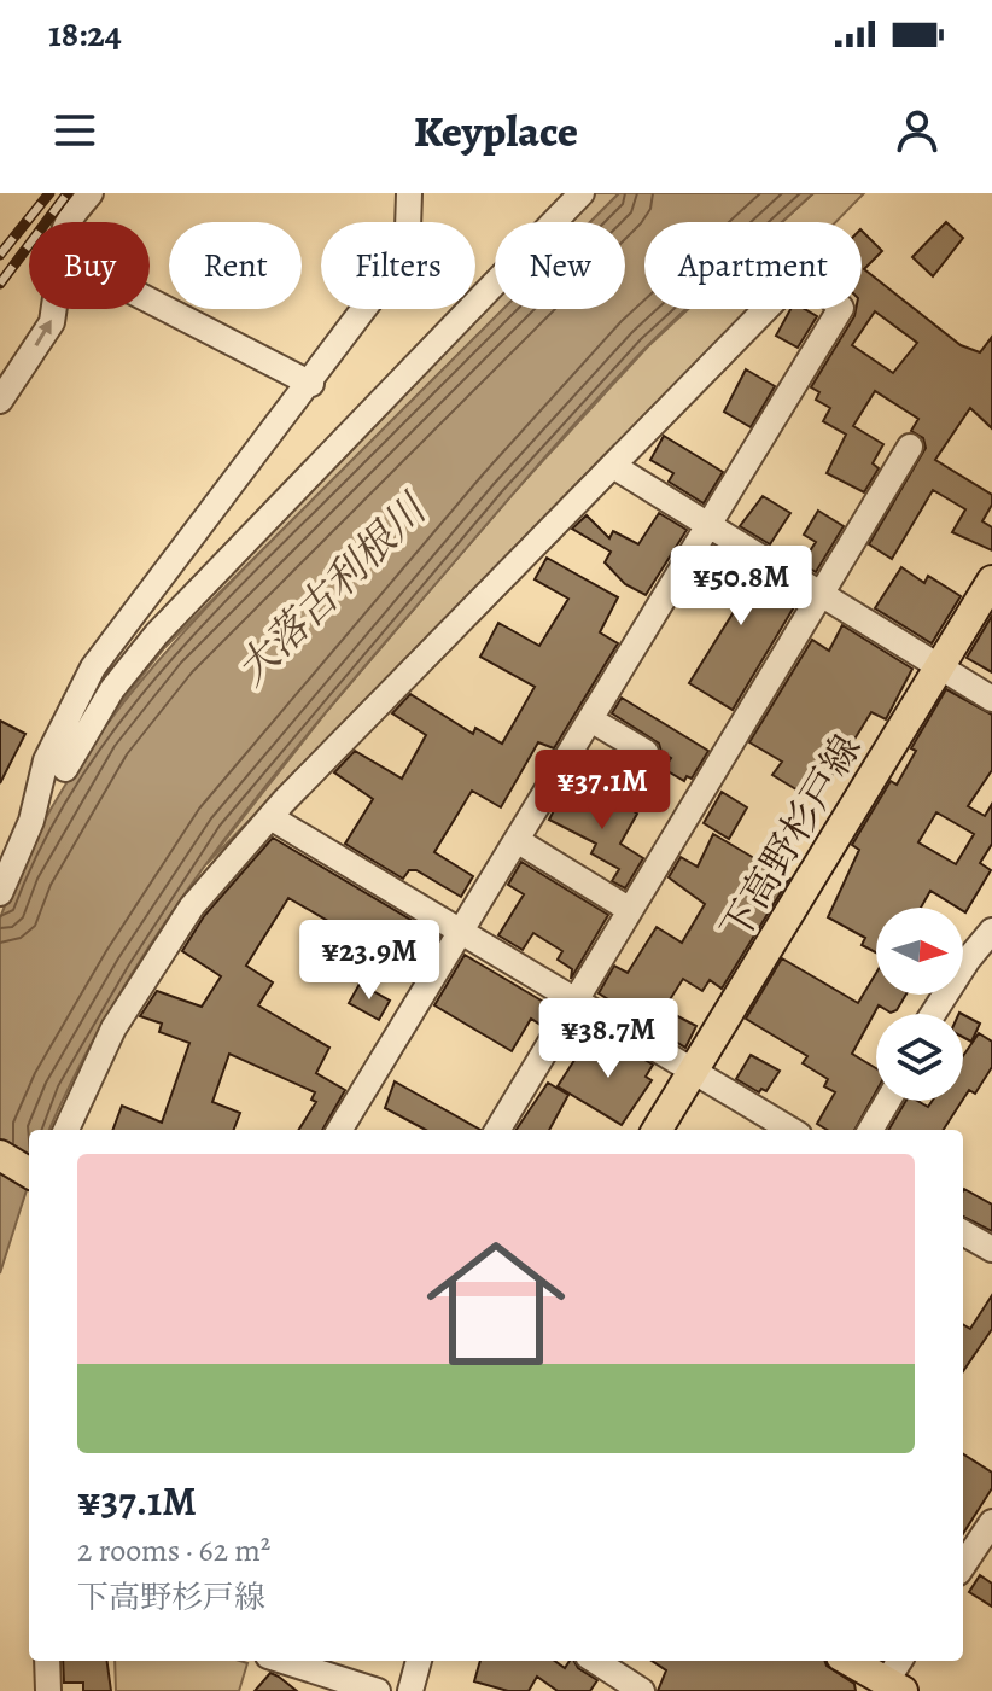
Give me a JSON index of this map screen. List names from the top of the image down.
{
  "streets": {
    "main road": ["下高野杉戸線"]
  },
  "water": ["大落古利根川"],
  "north": "right",
  "page": {
    "status": "18:24",
    "header": "Keyplace",
    "chip": [
      "Buy",
      "Rent",
      "Filters",
      "New",
      "Apartment"
    ],
    "price": [
      "¥50.8M",
      "¥37.1M",
      "¥23.9M",
      "¥38.7M"
    ],
    "list": [
      {
        "name": "¥37.1M",
        "note": "2 rooms · 62 m² · 下高野杉戸線"
      }
    ]
  }
}
